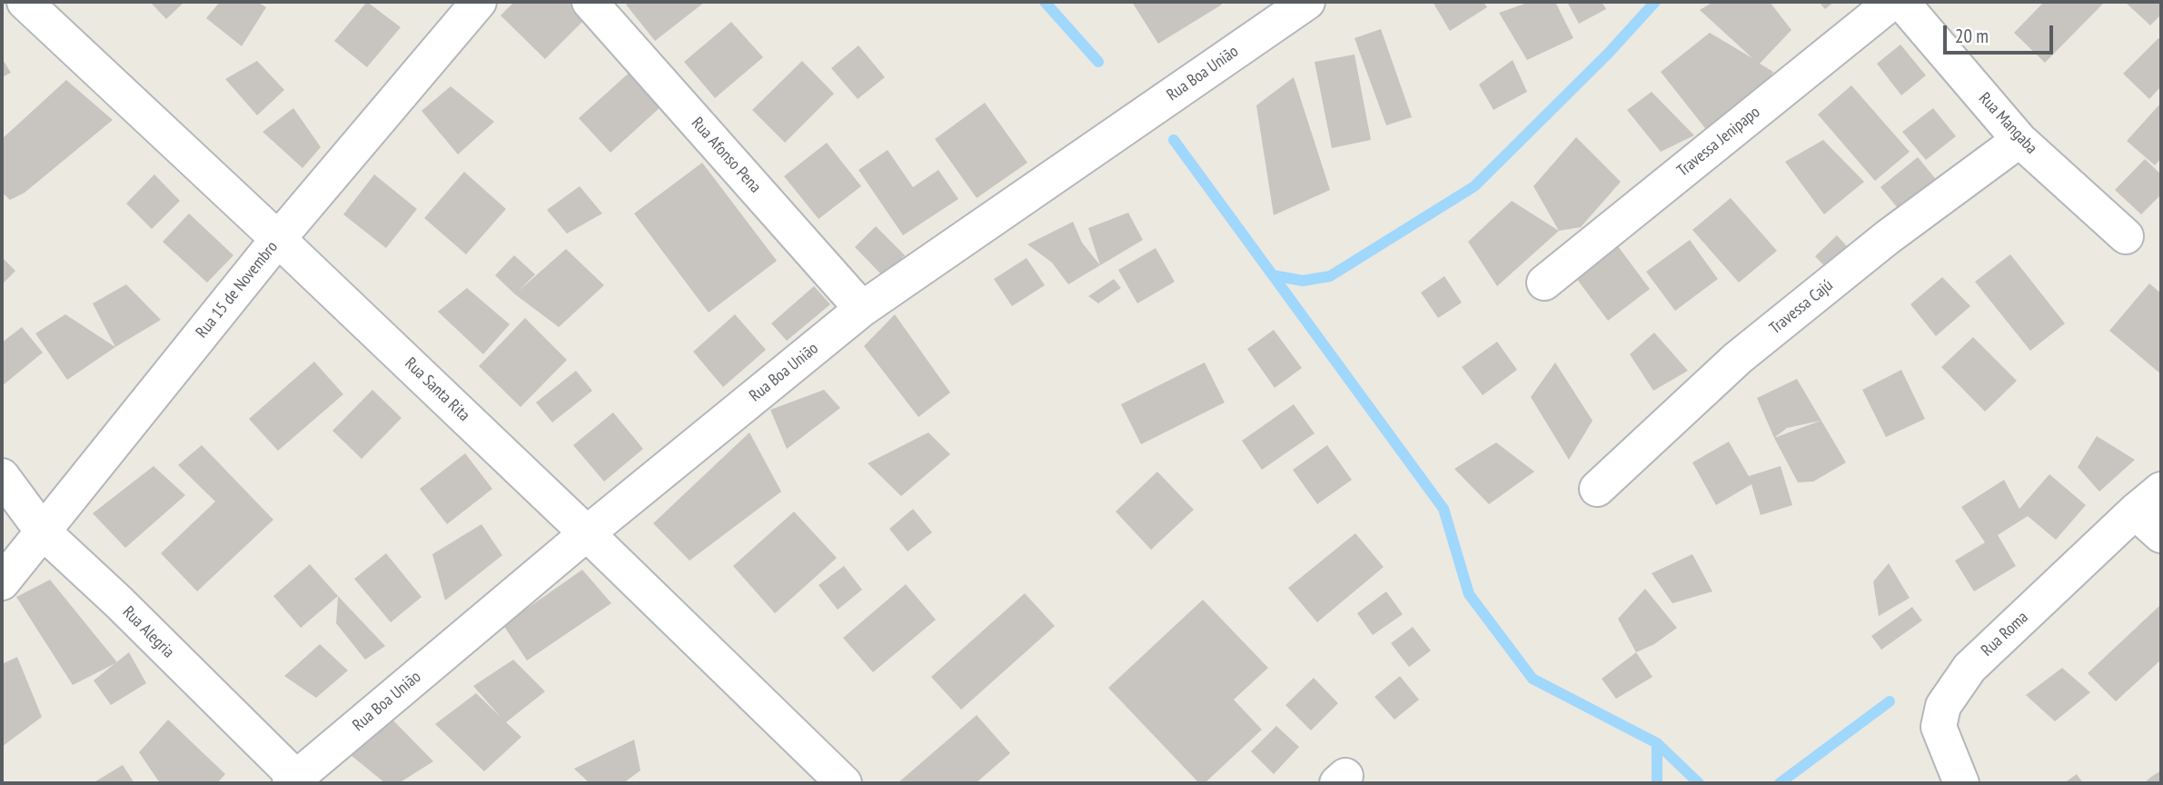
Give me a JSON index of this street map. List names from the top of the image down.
{
  "streets": {
    "street": [
      "Rua Boa União",
      "Rua Mangaba",
      "Travessa Jenipapo",
      "Rua Afonso Pena",
      "Rua 15 de Novembro",
      "Travessa Cajú",
      "Rua Santa Rita",
      "Rua Alegria",
      "Rua Roma"
    ]
  },
  "crossings": [
    ["Rua Boa União", "Rua Afonso Pena"],
    ["Rua Boa União", "Rua Santa Rita"],
    ["Rua Boa União", "Rua Alegria"],
    ["Rua Mangaba", "Travessa Cajú"],
    ["Rua 15 de Novembro", "Rua Santa Rita"],
    ["Rua 15 de Novembro", "Rua Alegria"]
  ],
  "scale_bar": "20 m"
}
